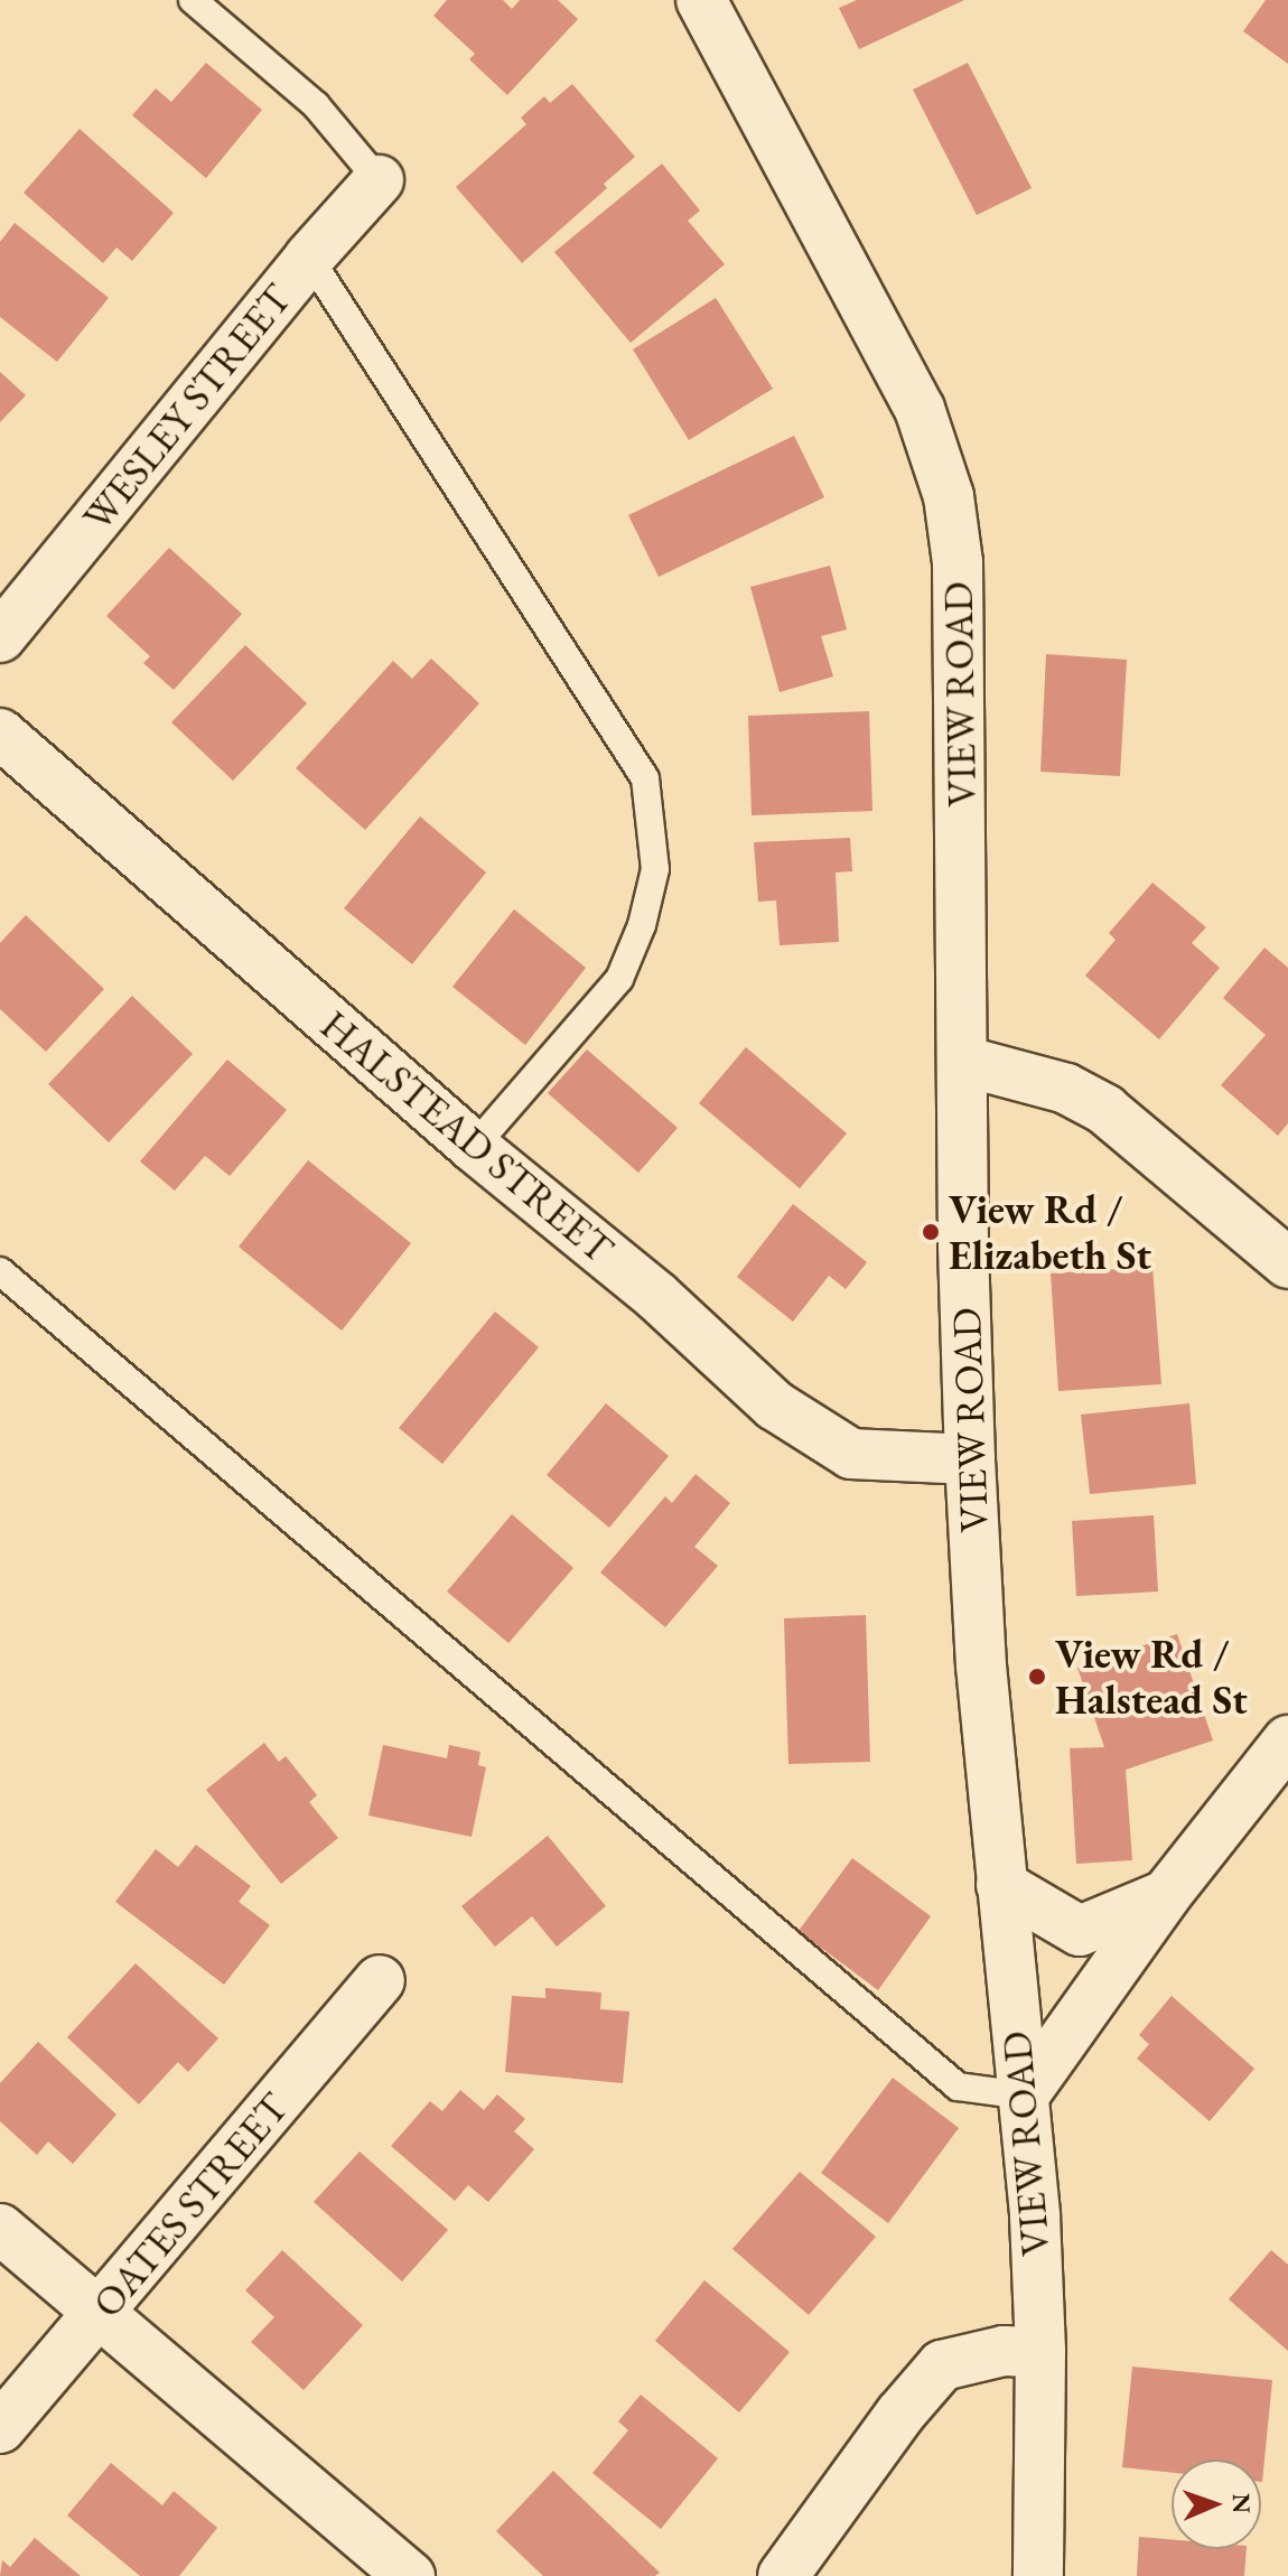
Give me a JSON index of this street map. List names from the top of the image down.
{
  "streets": {
    "street": [
      "WESLEY STREET",
      "VIEW ROAD",
      "HALSTEAD STREET",
      "OATES STREET"
    ]
  },
  "crossings": [
    ["VIEW ROAD", "HALSTEAD STREET"]
  ],
  "places": ["View Rd / Elizabeth St", "View Rd / Halstead St"],
  "north": "right"
}
